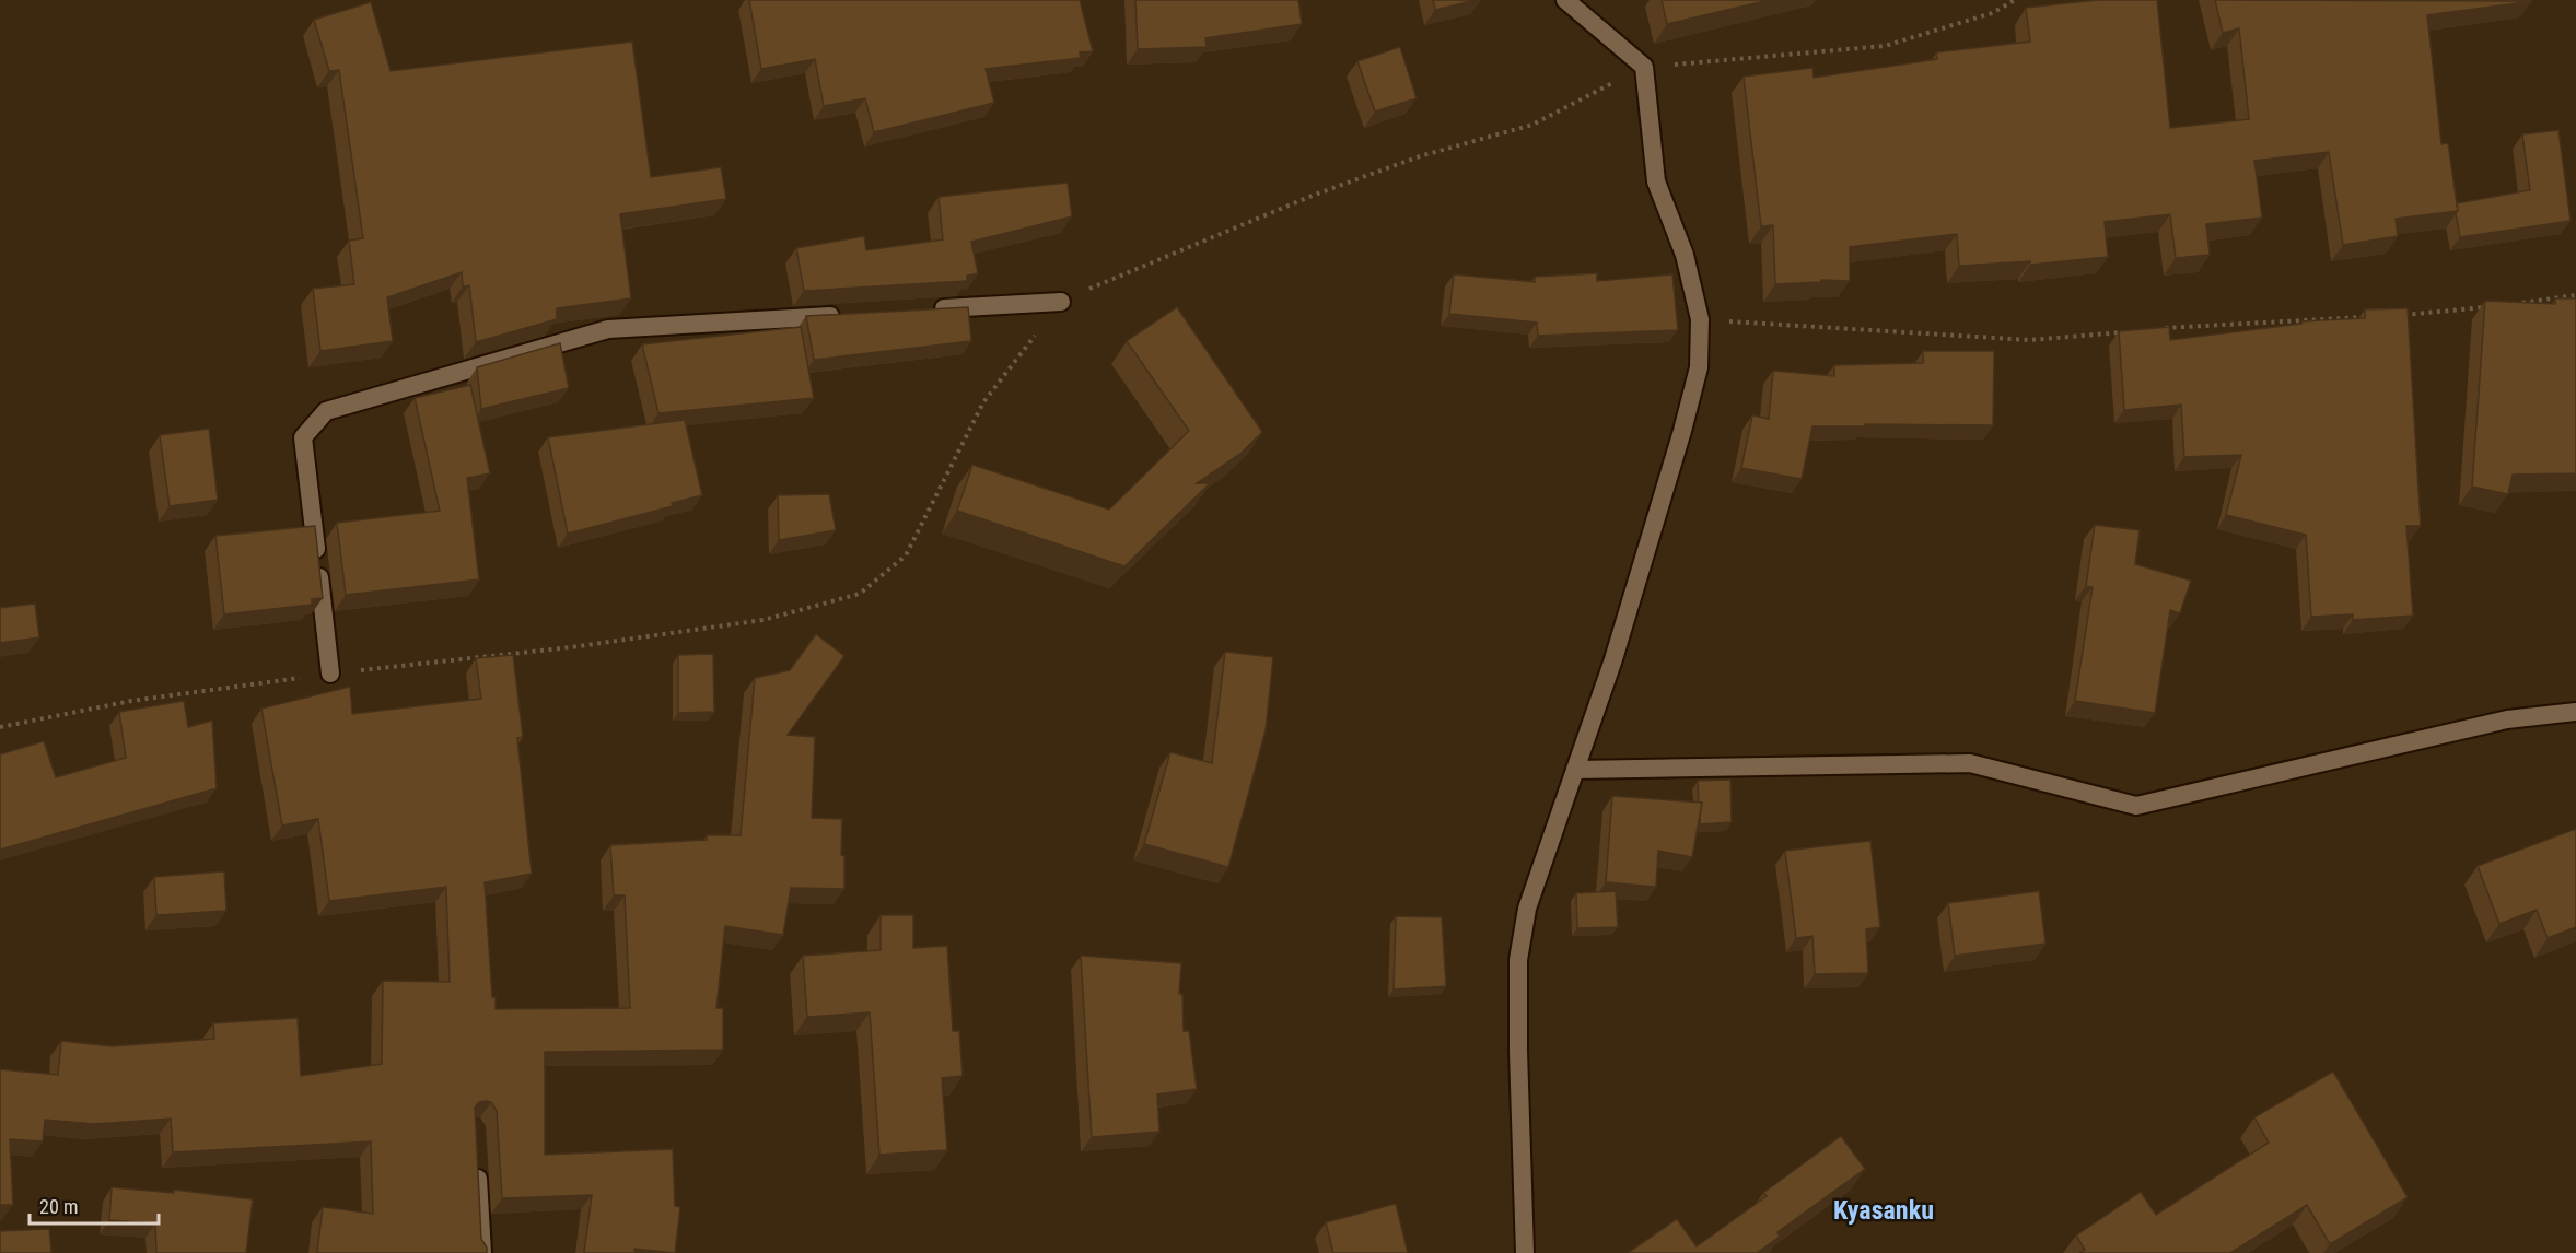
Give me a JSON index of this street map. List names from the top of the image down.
{
  "districts": ["Kyasanku"],
  "scale_bar": "20 m"
}
